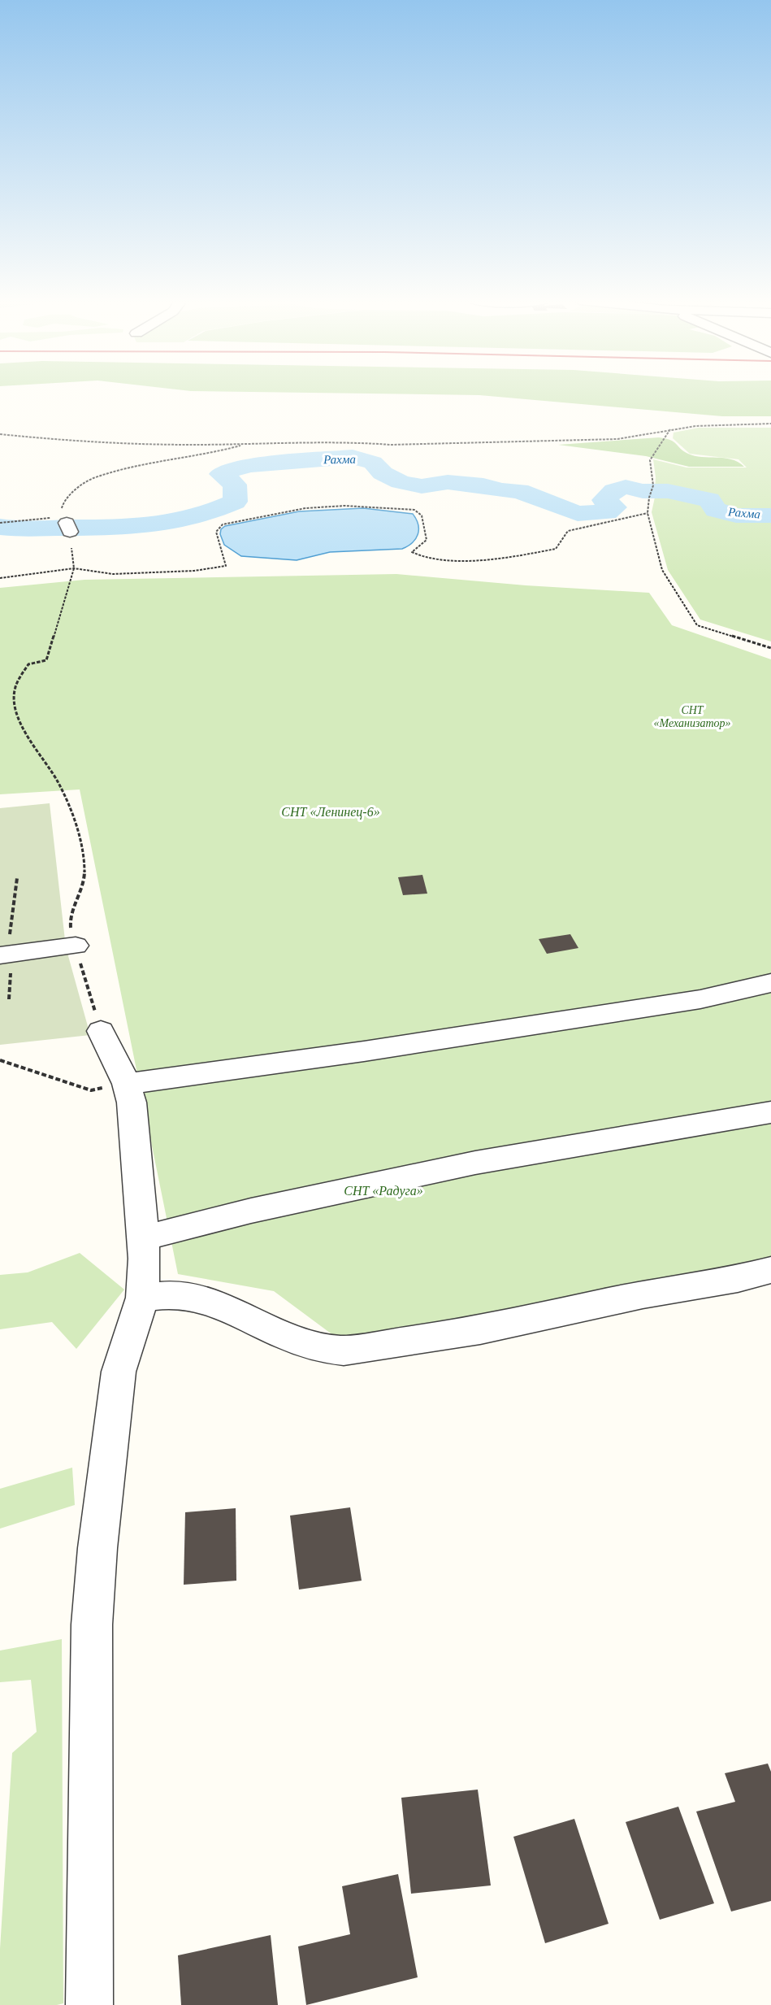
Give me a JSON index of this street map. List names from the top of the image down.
{
  "water": ["Рахма"],
  "parks": ["СНТ «Механизатор»", "СНТ «Ленинец-6»", "СНТ «Радуга»"]
}
